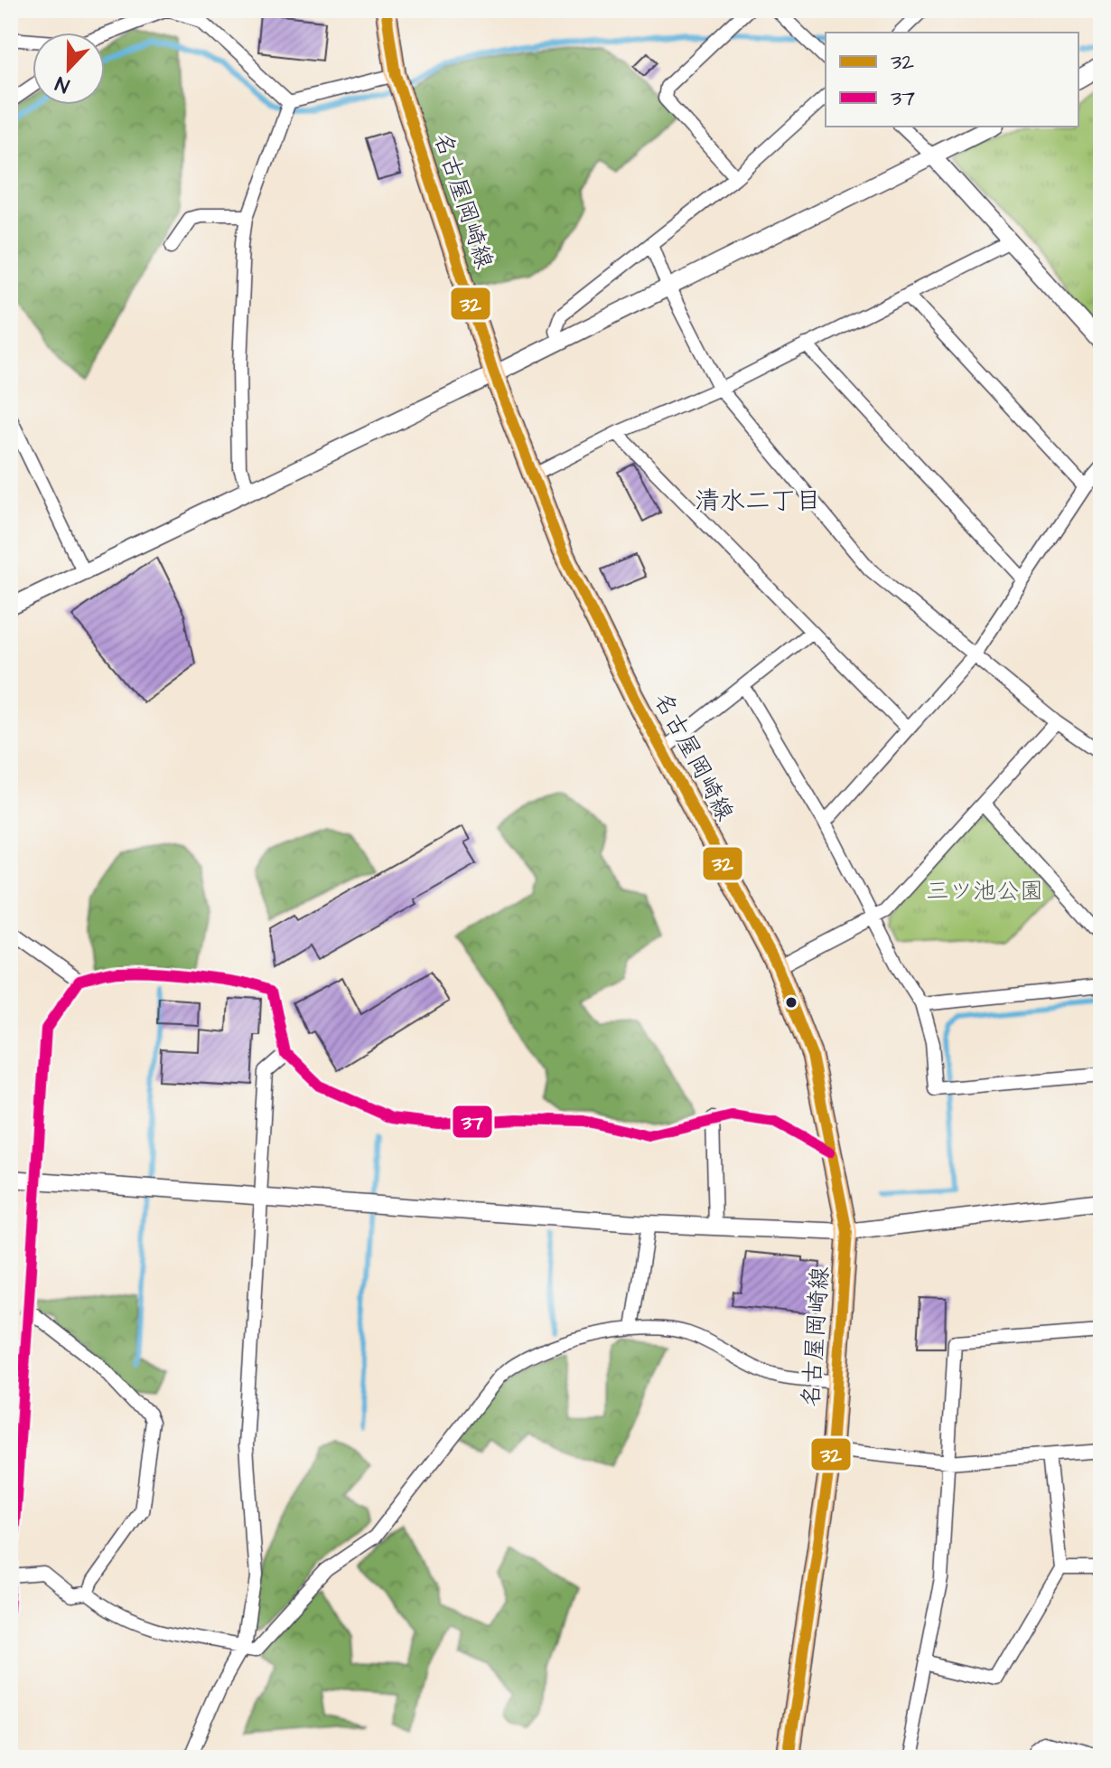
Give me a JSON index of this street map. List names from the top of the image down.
{
  "streets": {
    "main road": ["名古屋岡崎線"]
  },
  "districts": ["清水二丁目"],
  "parks": ["三ツ池公園"],
  "lines": ["transit line 32", "transit line 37"],
  "legend": ["32", "37"],
  "north": "bottom"
}
